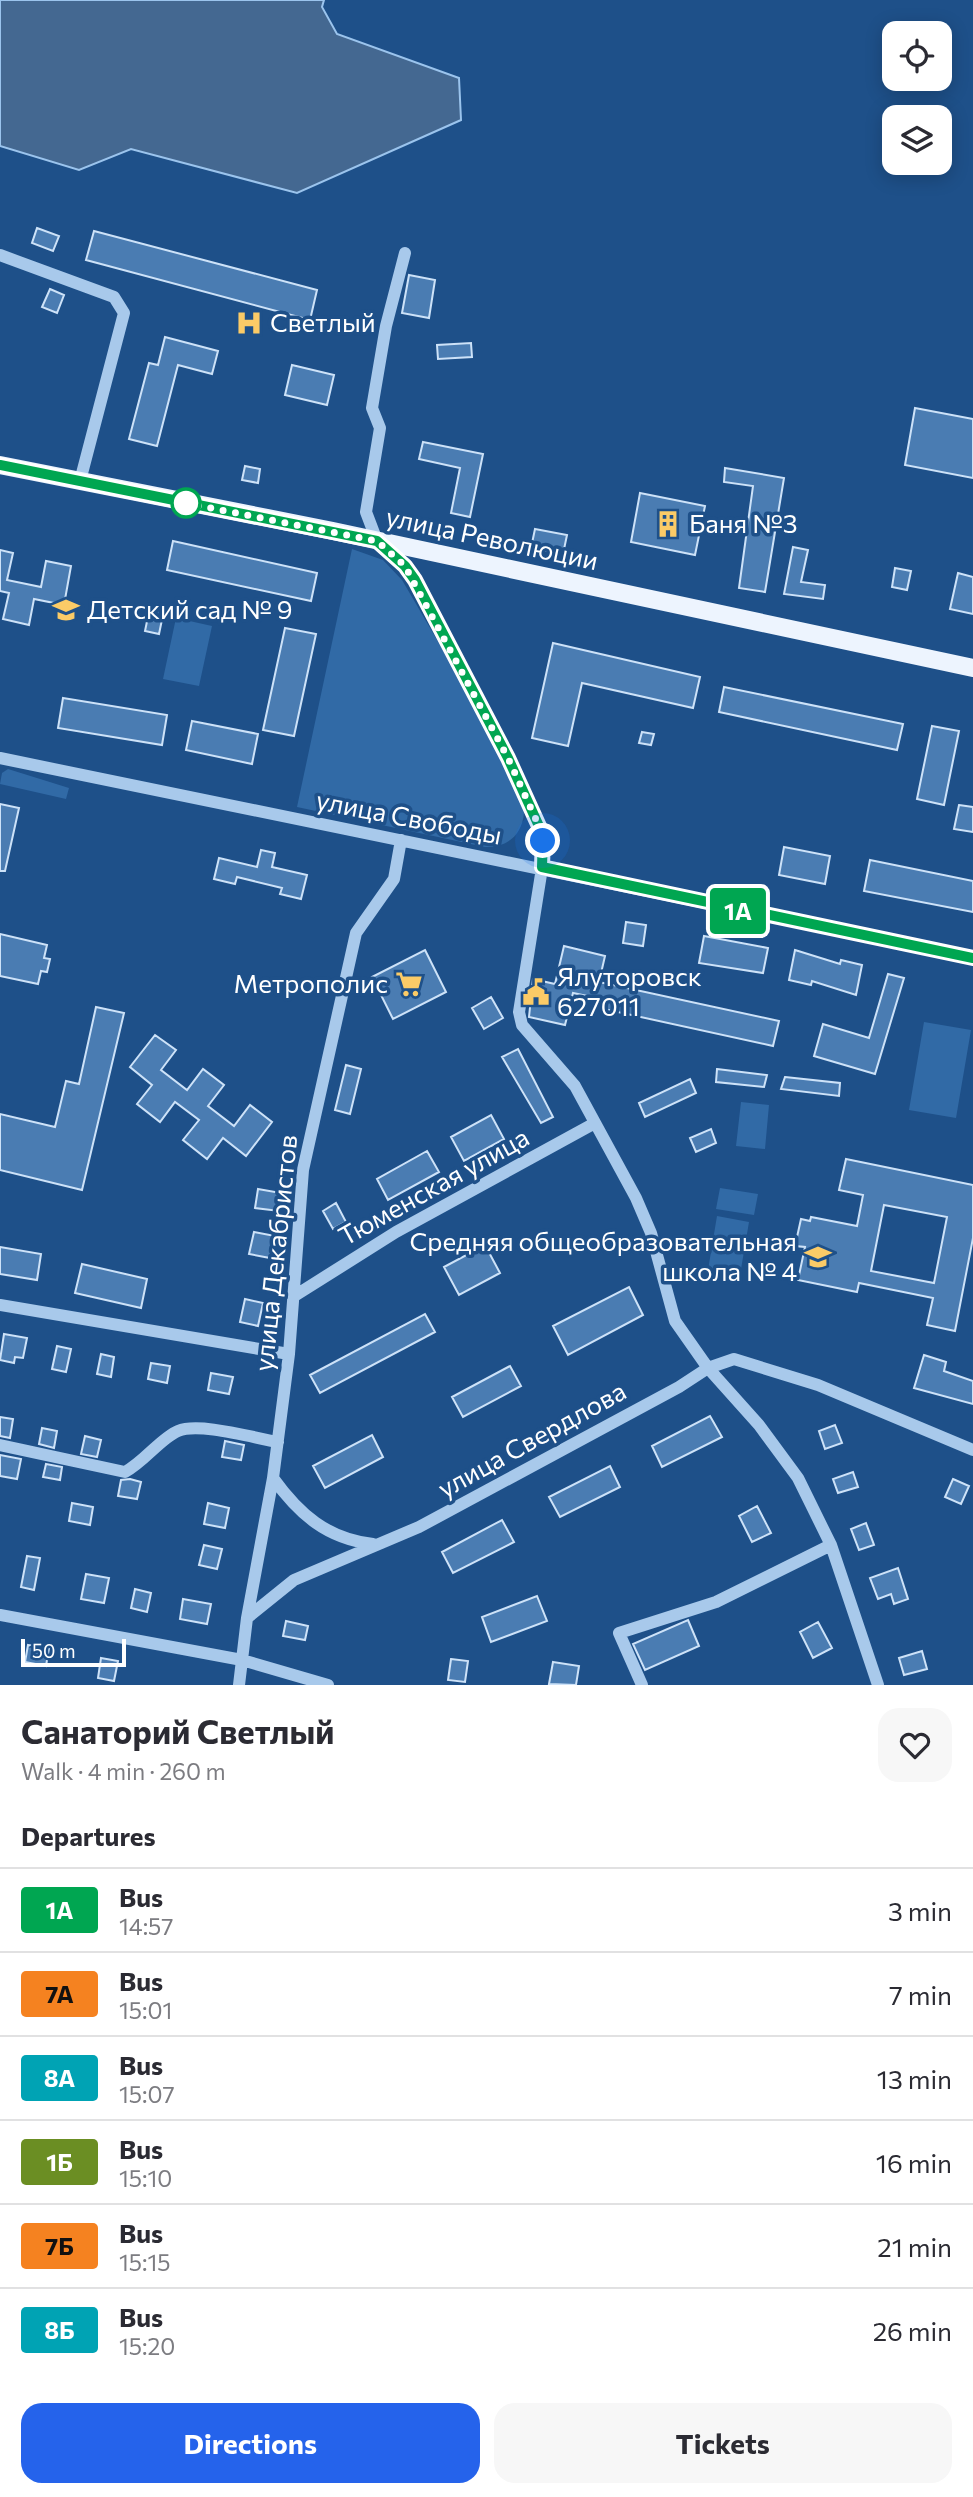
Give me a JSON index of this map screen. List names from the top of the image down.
{
  "streets": {
    "main road": ["улица Революции"],
    "street": [
      "улица Свободы",
      "Тюменская улица",
      "улица Декабристов",
      "улица Свердлова"
    ]
  },
  "crossings": [
    ["улица Свободы", "улица Декабристов"],
    ["Тюменская улица", "улица Декабристов"],
    ["улица Декабристов", "улица Свердлова"]
  ],
  "places": {
    "hospital": ["Светлый"],
    "building": ["Баня №3"],
    "school or university": ["Детский сад № 9", "Средняя общеобразовательная школа № 4"],
    "supermarket": ["Метрополис"],
    "public building": ["Ялуторовск 627011"]
  },
  "lines": ["bus line 1А"],
  "scale_bar": "50 m",
  "page": {
    "on_map": "1А",
    "scale": "50 m",
    "heading": [
      ["Санаторий Светлый", "Walk · 4 min · 260 m"],
      "Departures"
    ],
    "list": [
      {
        "mark": "1А",
        "name": "Bus",
        "note": "14:57",
        "value": "3 min"
      },
      {
        "mark": "7А",
        "name": "Bus",
        "note": "15:01",
        "value": "7 min"
      },
      {
        "mark": "8А",
        "name": "Bus",
        "note": "15:07",
        "value": "13 min"
      },
      {
        "mark": "1Б",
        "name": "Bus",
        "note": "15:10",
        "value": "16 min"
      },
      {
        "mark": "7Б",
        "name": "Bus",
        "note": "15:15",
        "value": "21 min"
      },
      {
        "mark": "8Б",
        "name": "Bus",
        "note": "15:20",
        "value": "26 min"
      }
    ],
    "buttons": ["Directions", "Tickets"]
  }
}
